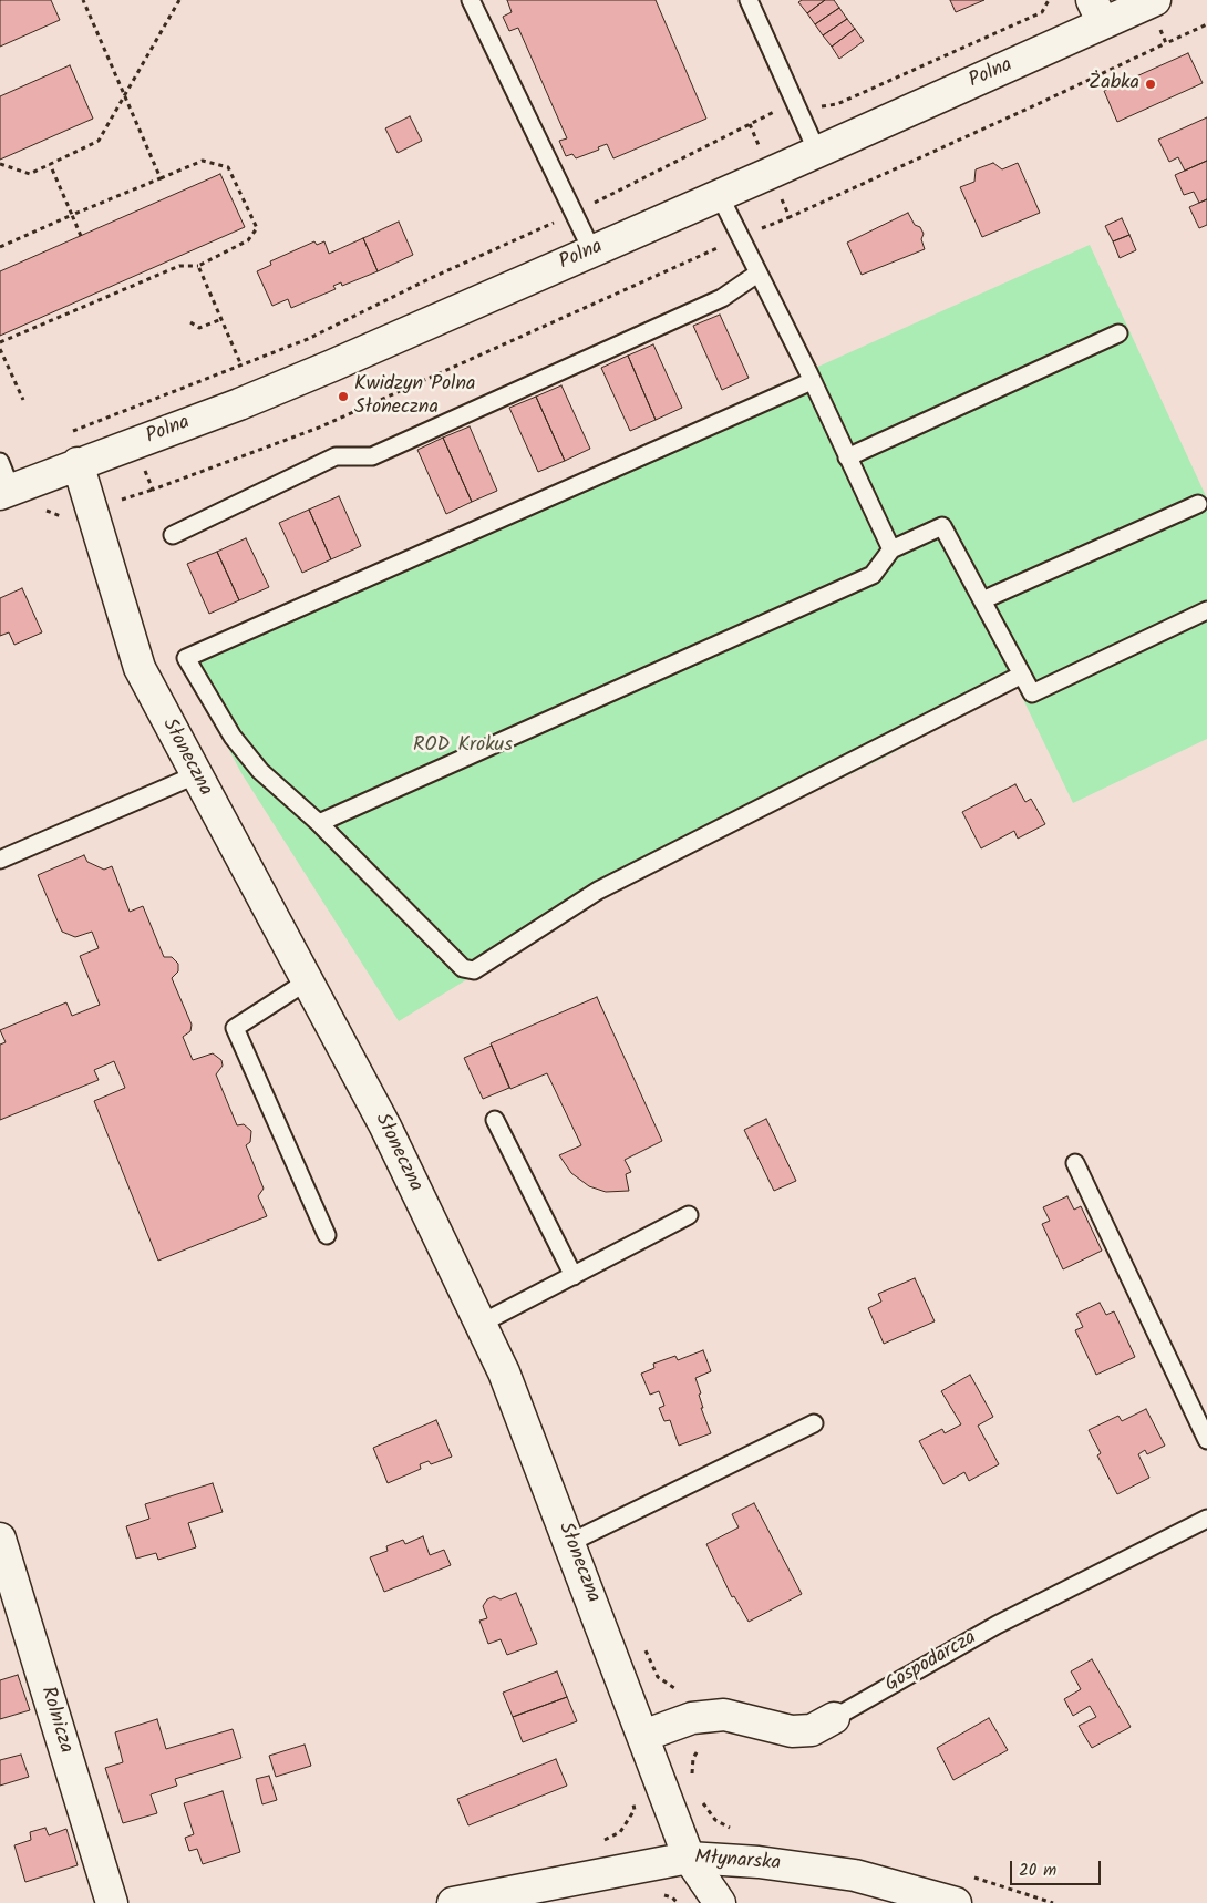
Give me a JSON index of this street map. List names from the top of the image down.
{
  "streets": {
    "street": [
      "Polna",
      "Słoneczna",
      "Gospodarcza",
      "Rolnicza",
      "Młynarska"
    ]
  },
  "crossings": [
    ["Polna", "Słoneczna"],
    ["Słoneczna", "Gospodarcza"],
    ["Słoneczna", "Młynarska"]
  ],
  "parks": ["ROD Krokus"],
  "places": ["Żabka", "Kwidzyn Polna Słoneczna"],
  "scale_bar": "20 m"
}
